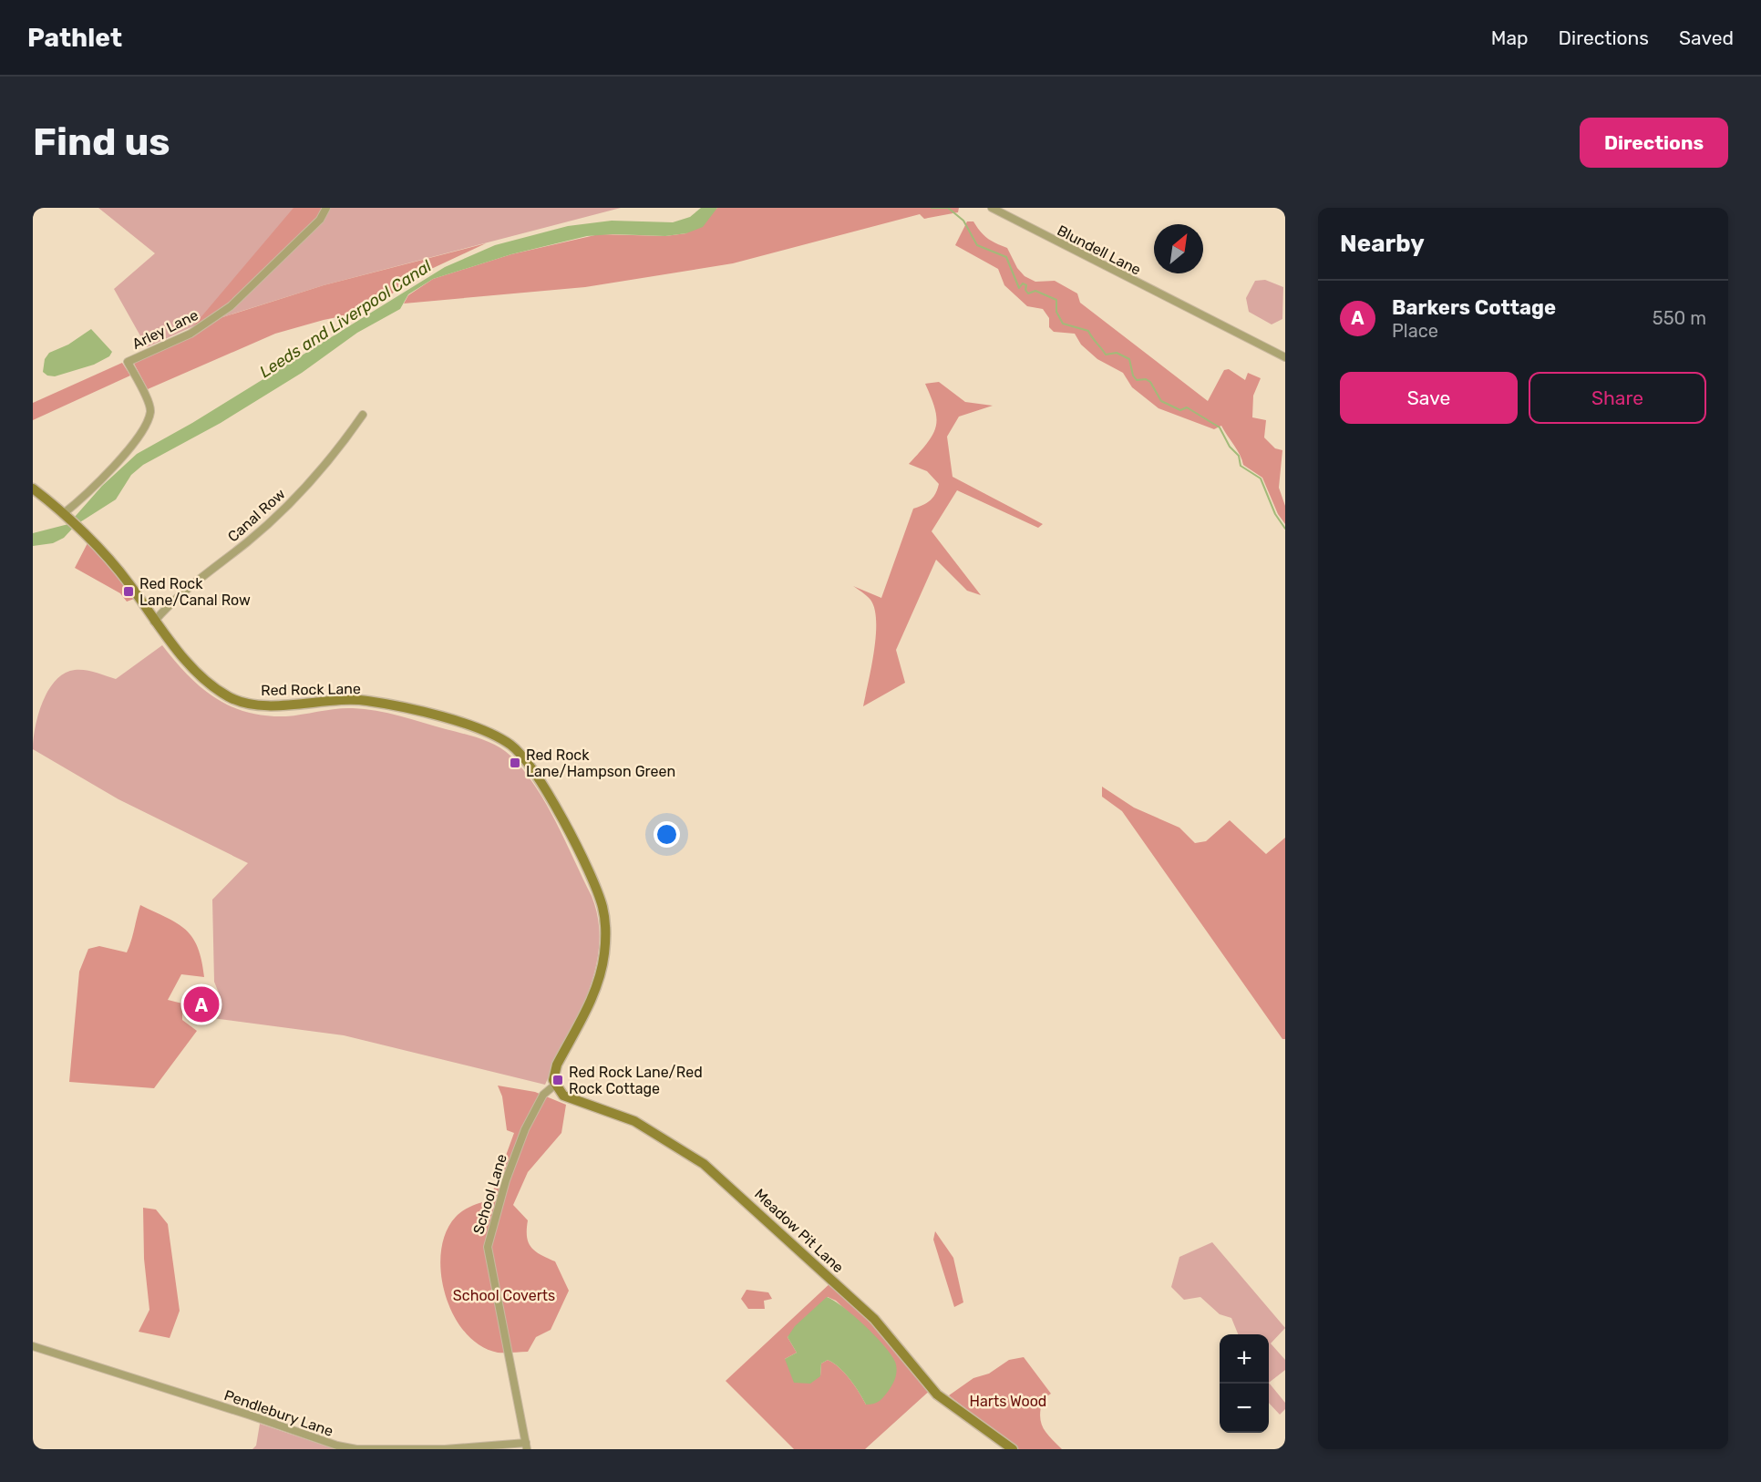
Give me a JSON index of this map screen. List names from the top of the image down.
{
  "streets": {
    "main road": ["Red Rock Lane", "Meadow Pit Lane"],
    "street": [
      "Blundell Lane",
      "Arley Lane",
      "Canal Row",
      "School Lane",
      "Pendlebury Lane"
    ]
  },
  "crossings": [
    ["Arley Lane", "Red Rock Lane"],
    ["Canal Row", "Red Rock Lane"],
    ["Red Rock Lane", "School Lane"],
    ["Red Rock Lane", "Meadow Pit Lane"],
    ["School Lane", "Meadow Pit Lane"],
    ["School Lane", "Pendlebury Lane"]
  ],
  "water": ["Leeds and Liverpool Canal"],
  "parks": ["School Coverts", "Harts Wood"],
  "places": {
    "transit": ["Red Rock Lane/Canal Row", "Red Rock Lane/Hampson Green", "Red Rock Lane/Red Rock Cottage"]
  },
  "north": "top right",
  "page": {
    "header": "Pathlet",
    "nav": ["Map", "Directions", "Saved"],
    "buttons": [
      "Directions",
      ["Save", "Share"]
    ],
    "title": "Find us",
    "heading": "Nearby",
    "list": [
      {
        "mark": "A",
        "name": "Barkers Cottage",
        "note": "Place",
        "value": "550 m"
      }
    ],
    "pins": "A",
    "map_buttons": ["+", "−"]
  }
}
